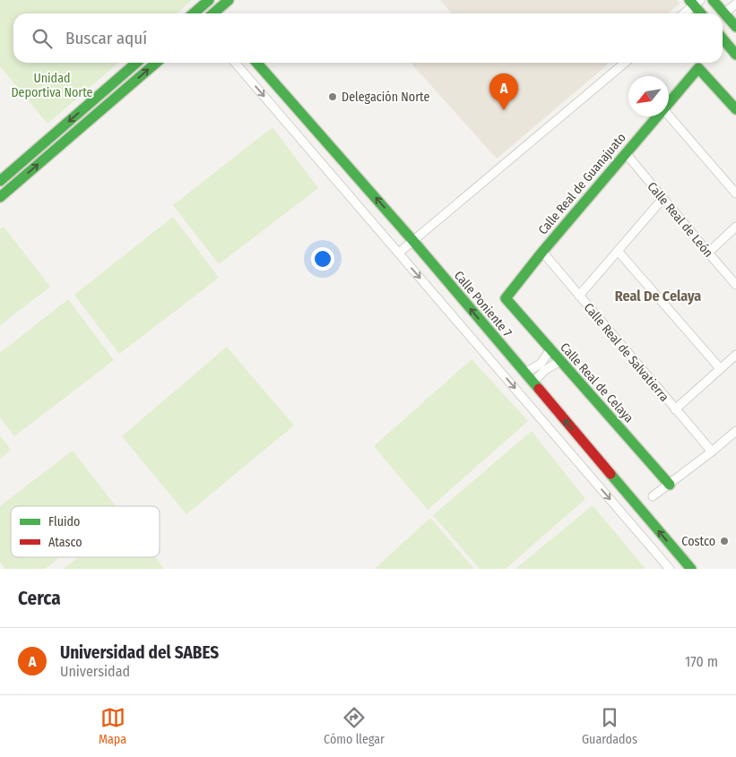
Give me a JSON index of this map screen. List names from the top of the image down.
{
  "streets": {
    "street": [
      "Calle Real de Guanajuato",
      "Calle Real de León",
      "Calle Poniente 7",
      "Calle Real de Salvatierra",
      "Calle Real de Celaya"
    ]
  },
  "crossings": [
    ["Calle Real de Guanajuato", "Calle Real de León"],
    ["Calle Real de Guanajuato", "Calle Real de Salvatierra"],
    ["Calle Real de Guanajuato", "Calle Real de Celaya"]
  ],
  "districts": ["Real De Celaya"],
  "parks": ["Unidad Deportiva Norte"],
  "places": ["Delegación Norte", "Costco"],
  "legend": ["Fluido", "Atasco"],
  "north": "bottom left",
  "page": {
    "search": "Buscar aquí",
    "pins": "A",
    "heading": "Cerca",
    "list": [
      {
        "mark": "A",
        "name": "Universidad del SABES",
        "note": "Universidad",
        "value": "170 m"
      }
    ],
    "nav": ["Mapa", "Cómo llegar", "Guardados"]
  }
}
